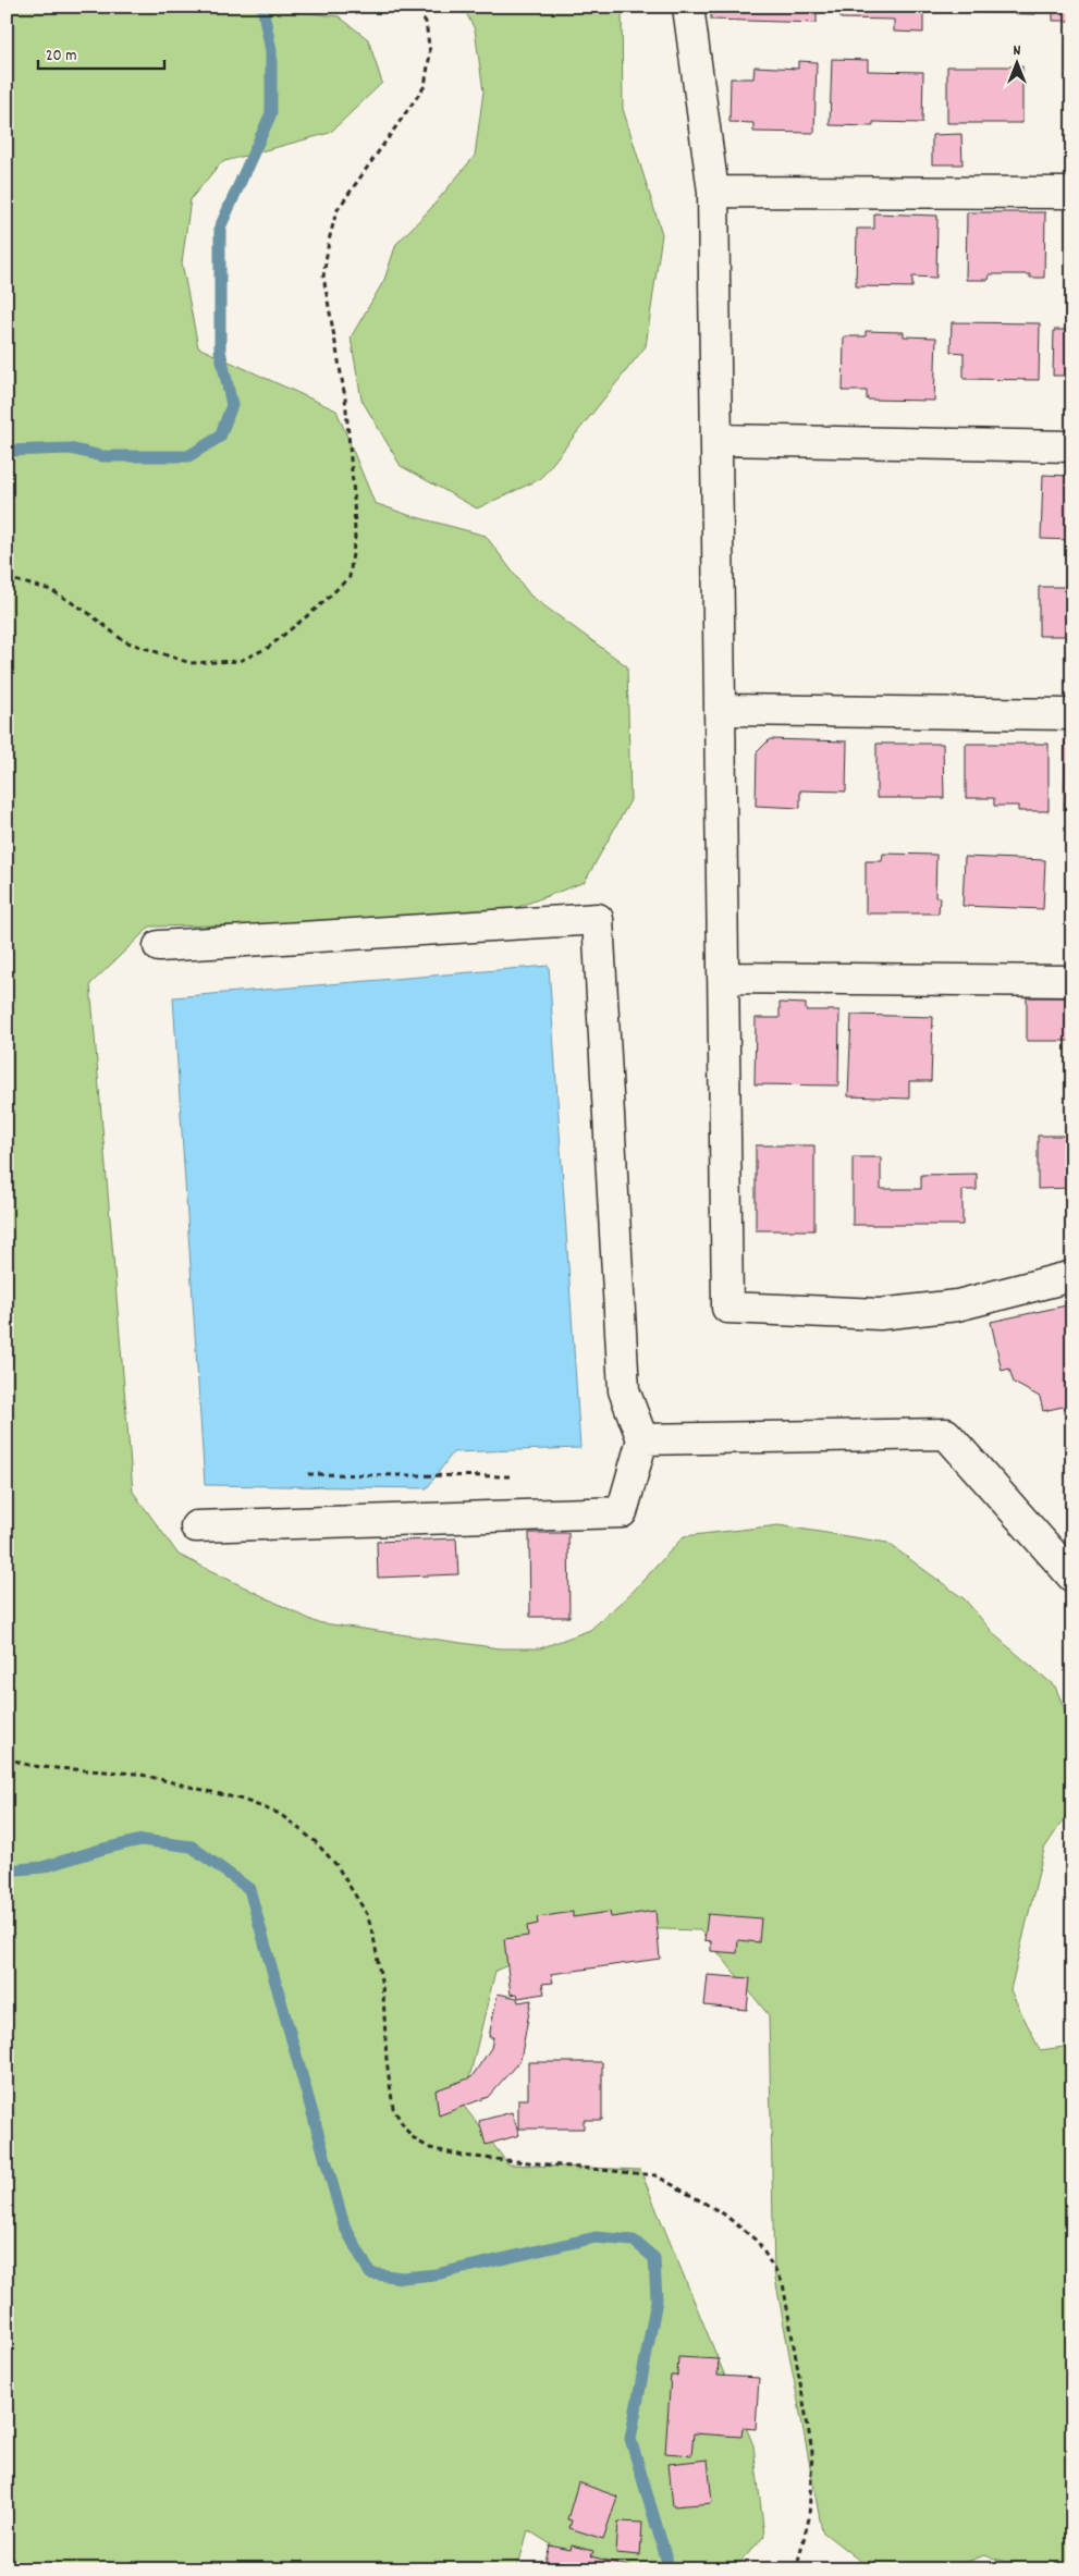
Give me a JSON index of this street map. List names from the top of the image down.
{
  "scale_bar": "20 m",
  "north": "top"
}
